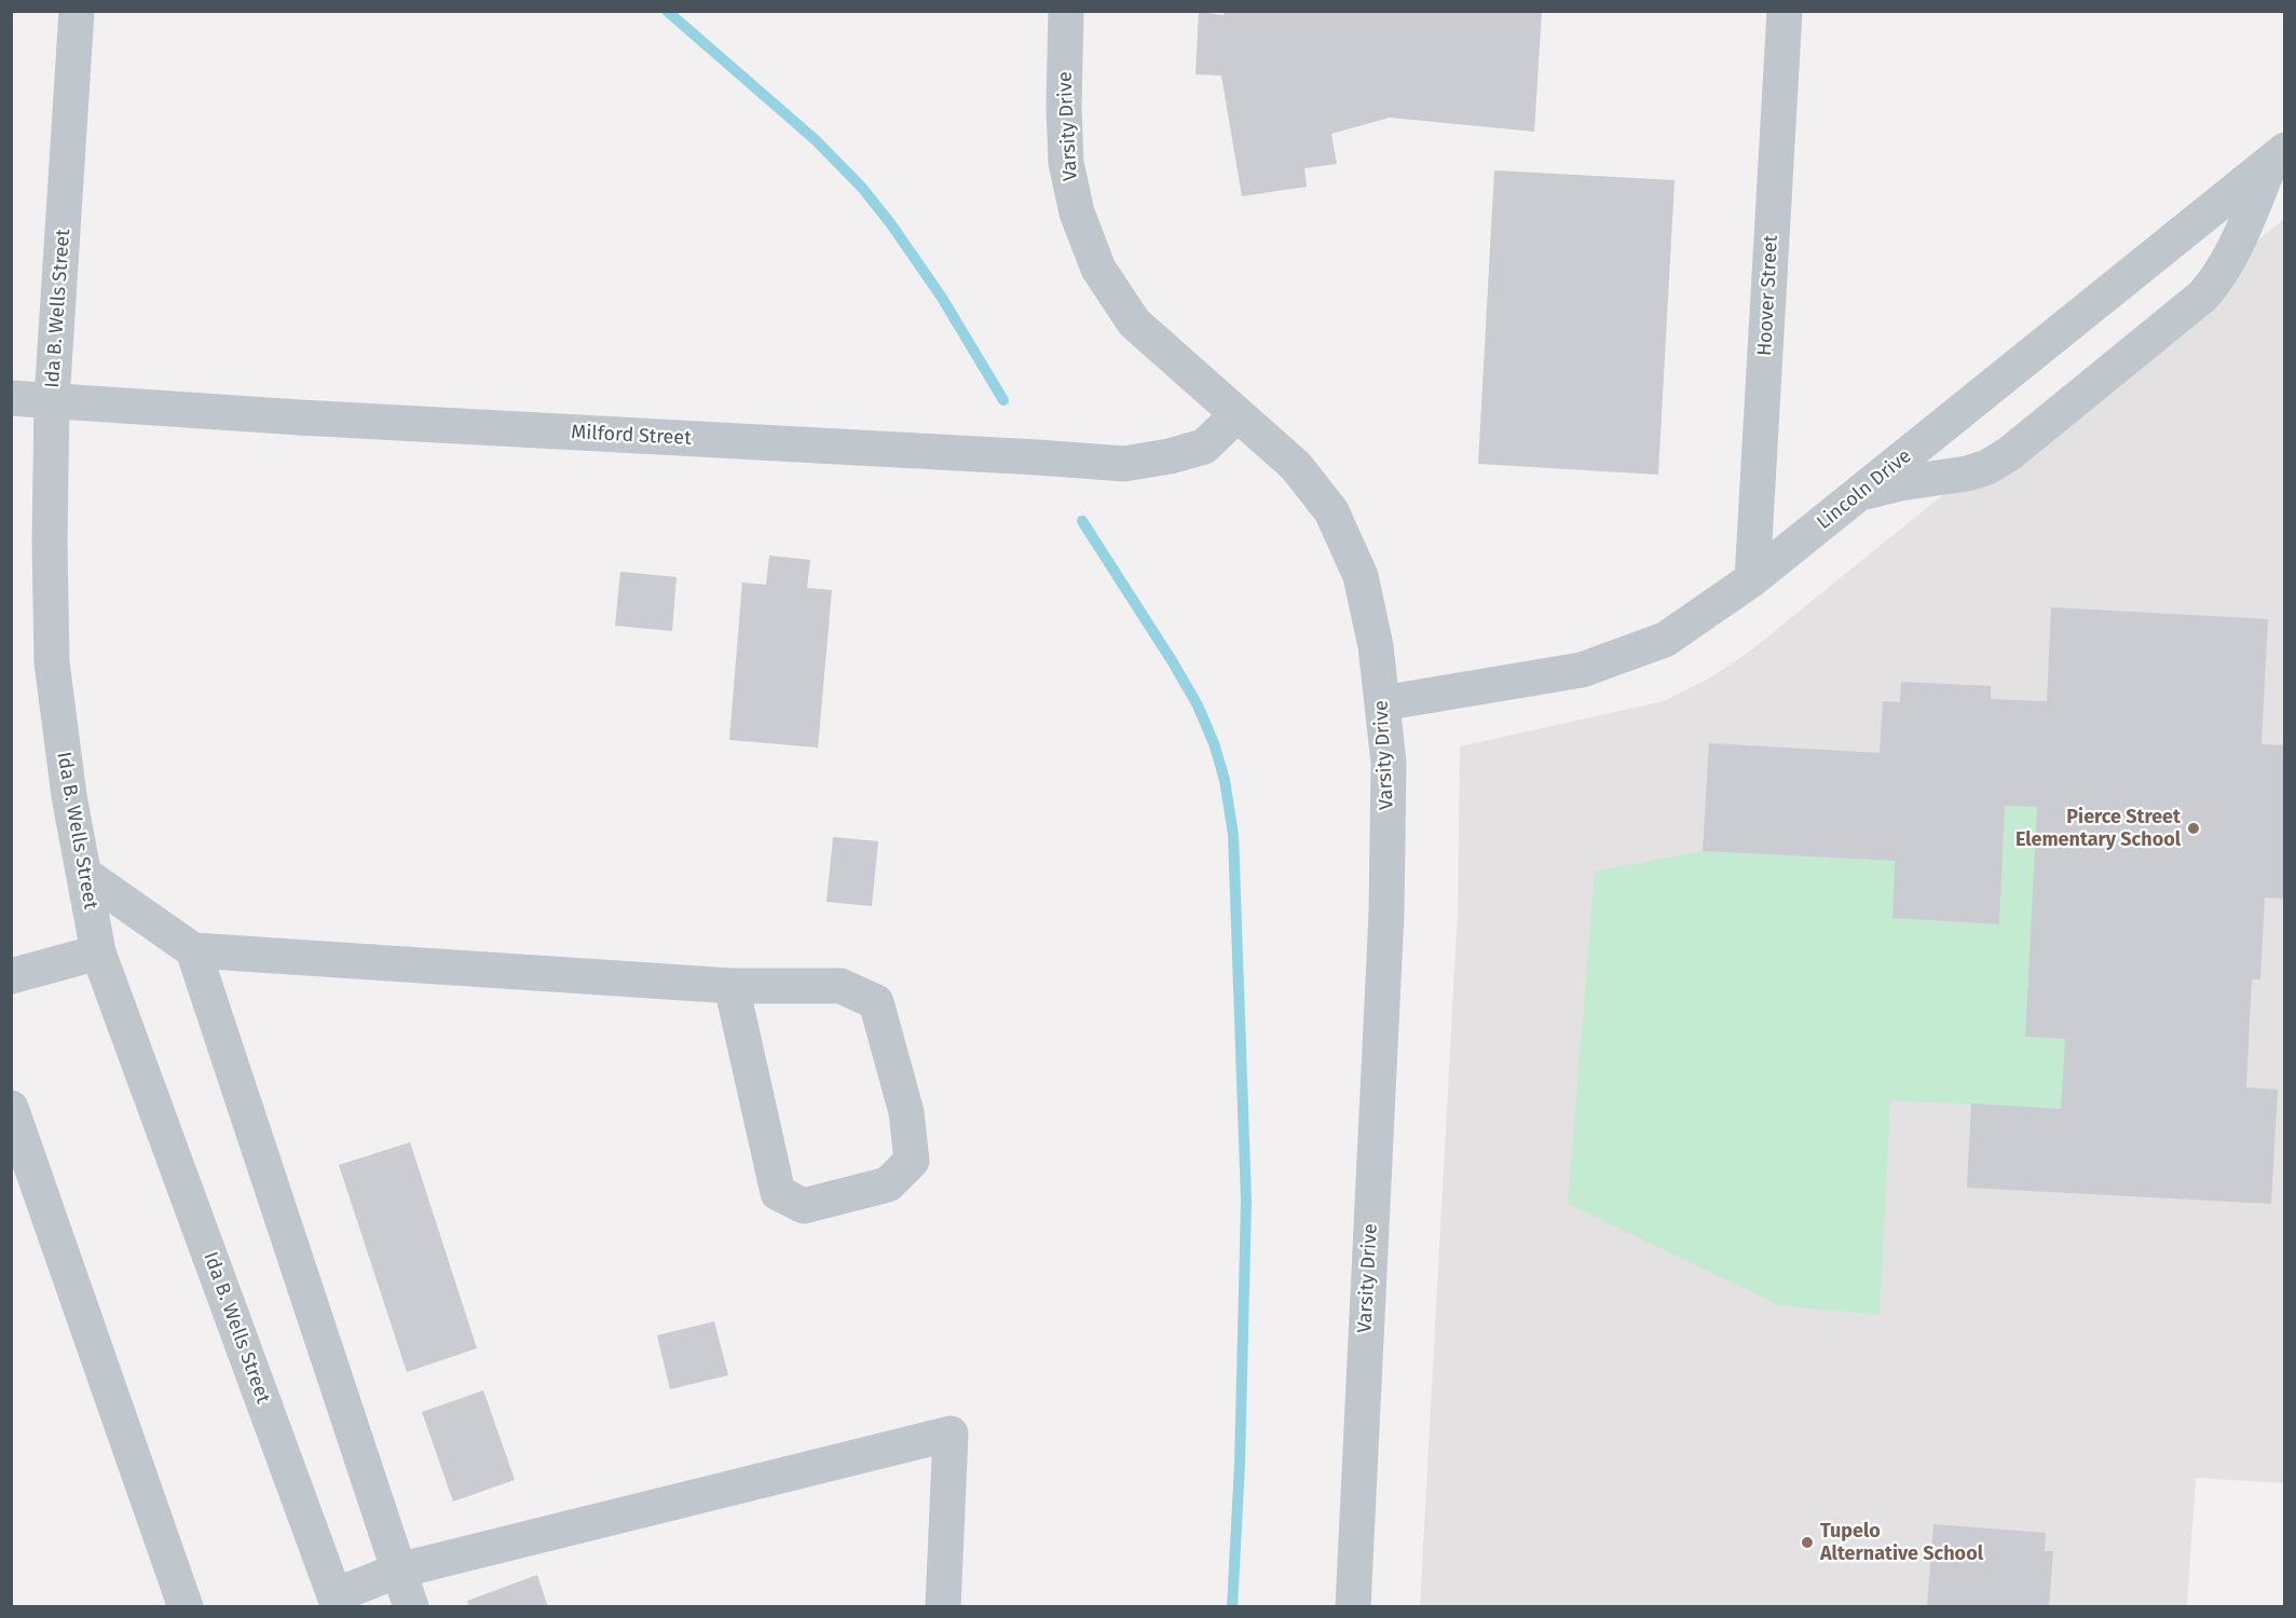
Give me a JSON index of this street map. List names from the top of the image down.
{
  "streets": {
    "street": [
      "Varsity Drive",
      "Hoover Street",
      "Ida B. Wells Street",
      "Milford Street",
      "Lincoln Drive"
    ]
  },
  "crossings": [
    ["Varsity Drive", "Milford Street"],
    ["Varsity Drive", "Lincoln Drive"],
    ["Hoover Street", "Lincoln Drive"],
    ["Ida B. Wells Street", "Milford Street"]
  ],
  "places": ["Pierce Street Elementary School", "Tupelo Alternative School"]
}
